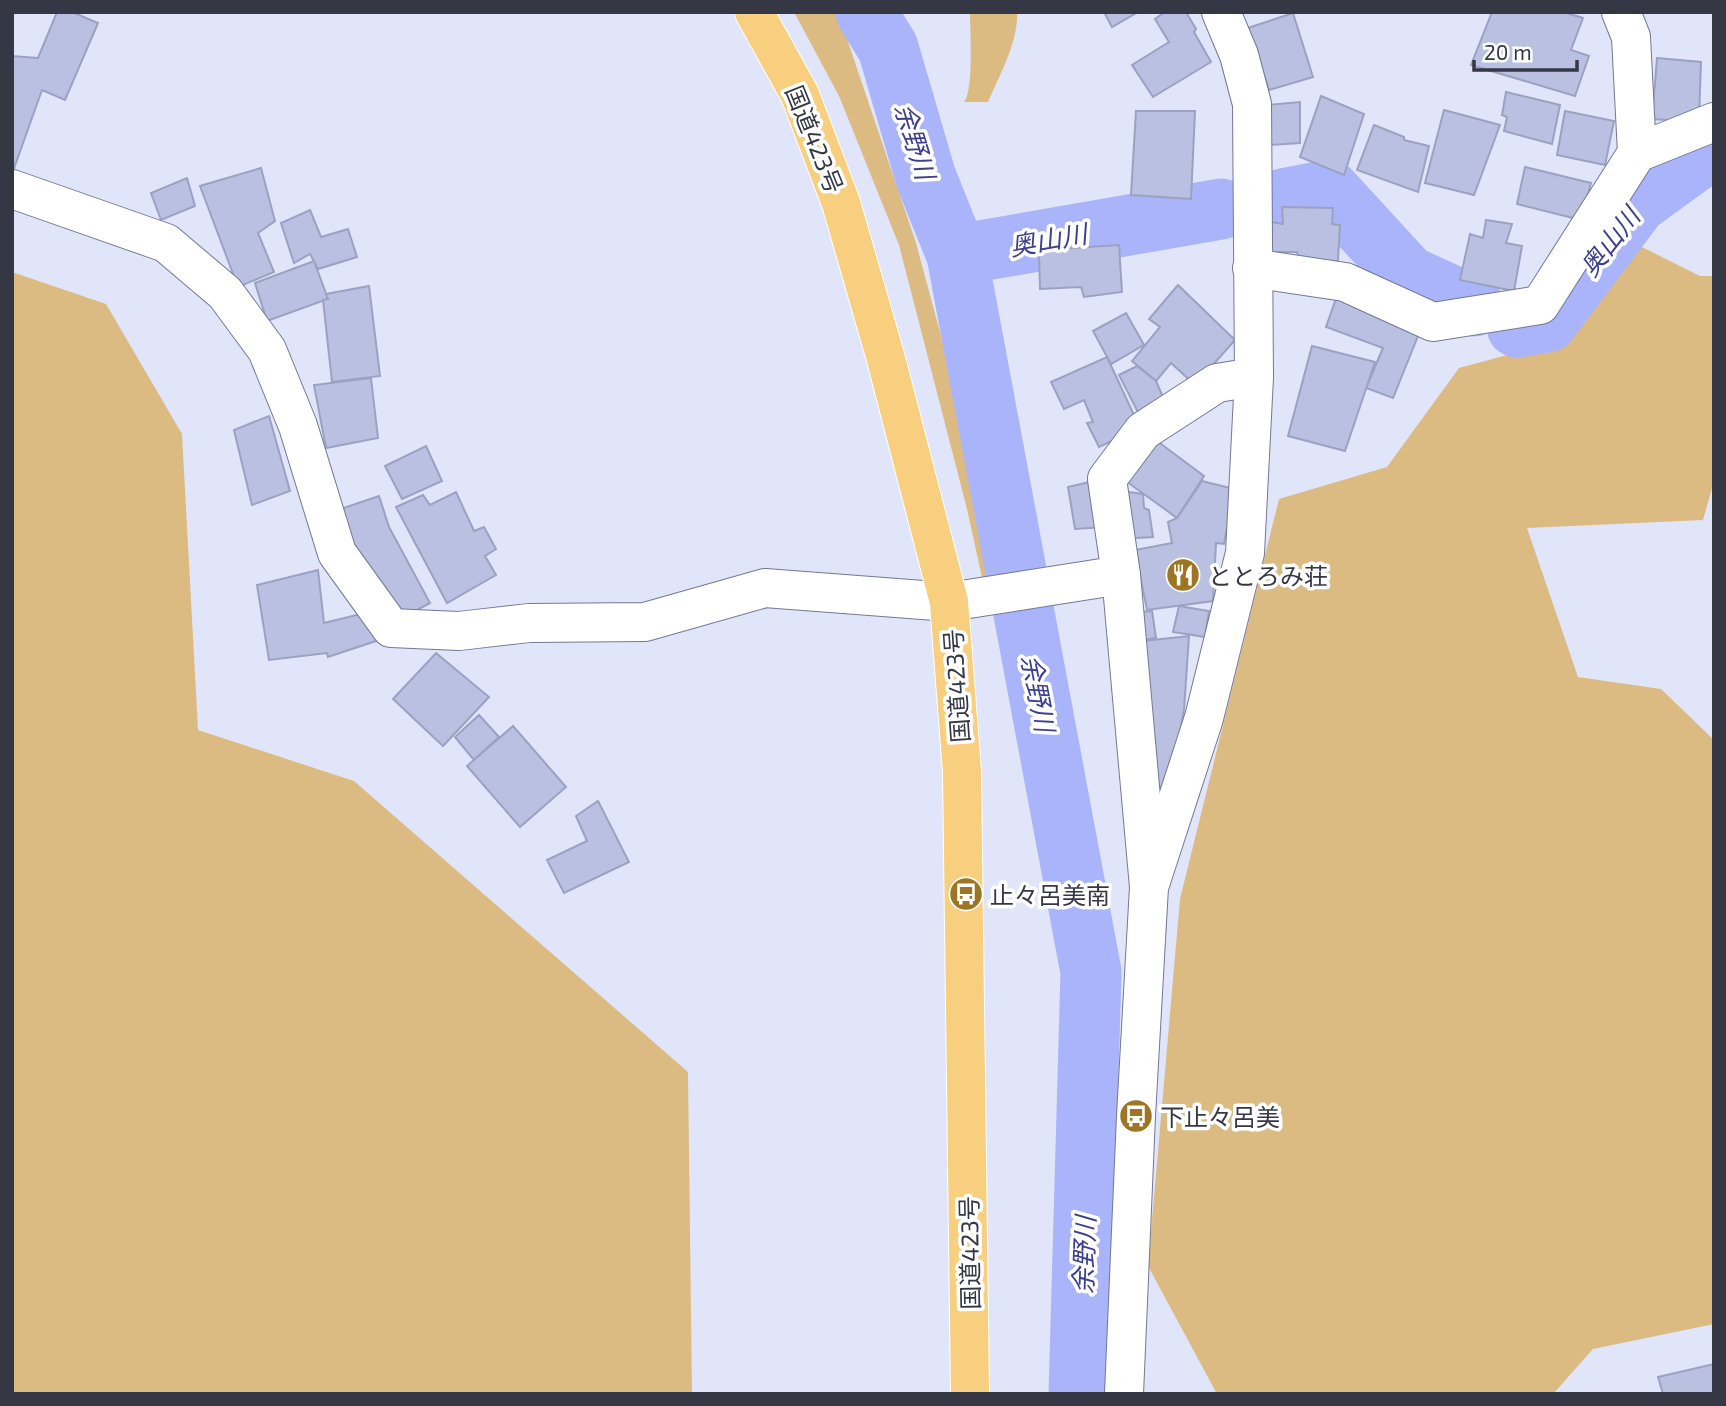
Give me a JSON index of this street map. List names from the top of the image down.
{
  "streets": {
    "highway": ["国道423号"]
  },
  "water": ["余野川", "奥山川"],
  "places": {
    "restaurant": ["ととろみ荘"],
    "bus stop": ["止々呂美南", "下止々呂美"]
  },
  "scale_bar": "20 m"
}
